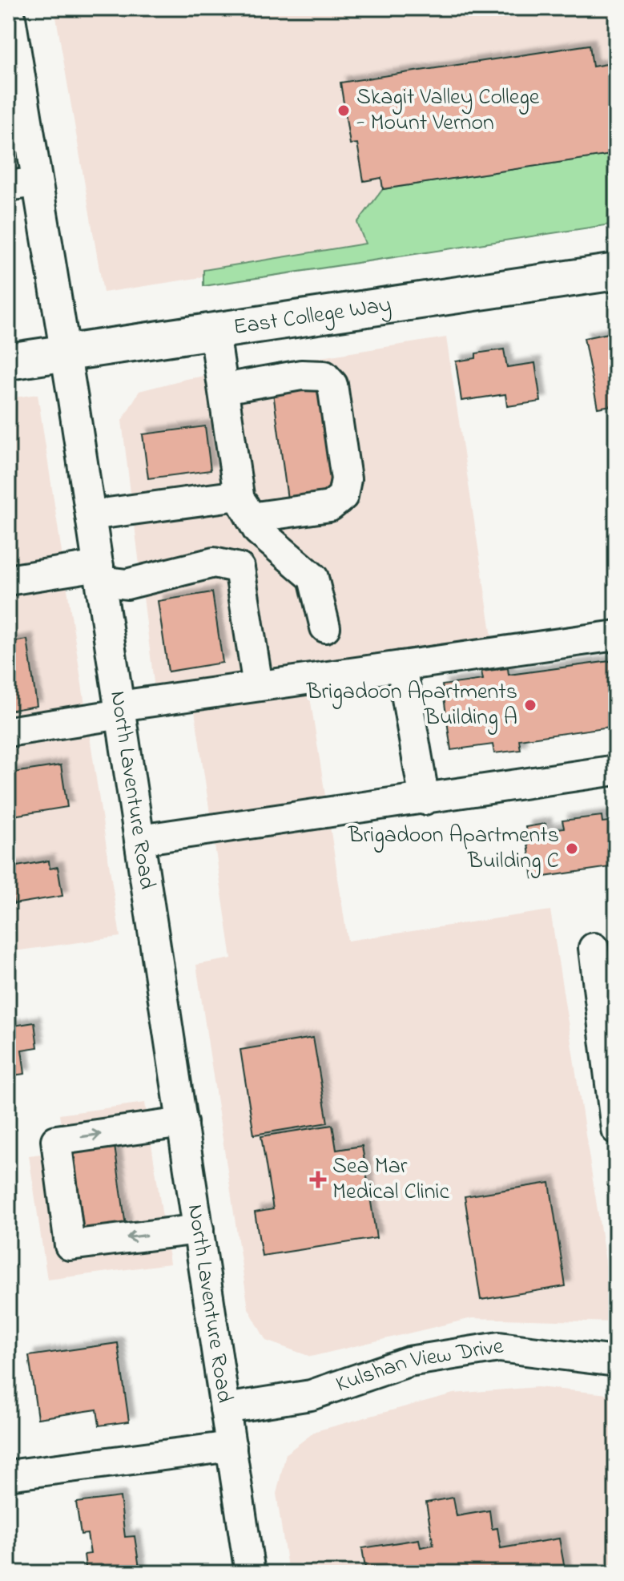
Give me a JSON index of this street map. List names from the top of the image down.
{
  "streets": {
    "main road": ["East College Way"],
    "street": ["North Laventure Road", "Kulshan View Drive"]
  },
  "crossings": [
    ["East College Way", "North Laventure Road"],
    ["North Laventure Road", "Kulshan View Drive"]
  ],
  "places": {
    "other": ["Skagit Valley College - Mount Vernon", "Brigadoon Apartments Building A", "Brigadoon Apartments Building C"],
    "health": ["Sea Mar Medical Clinic"]
  }
}
